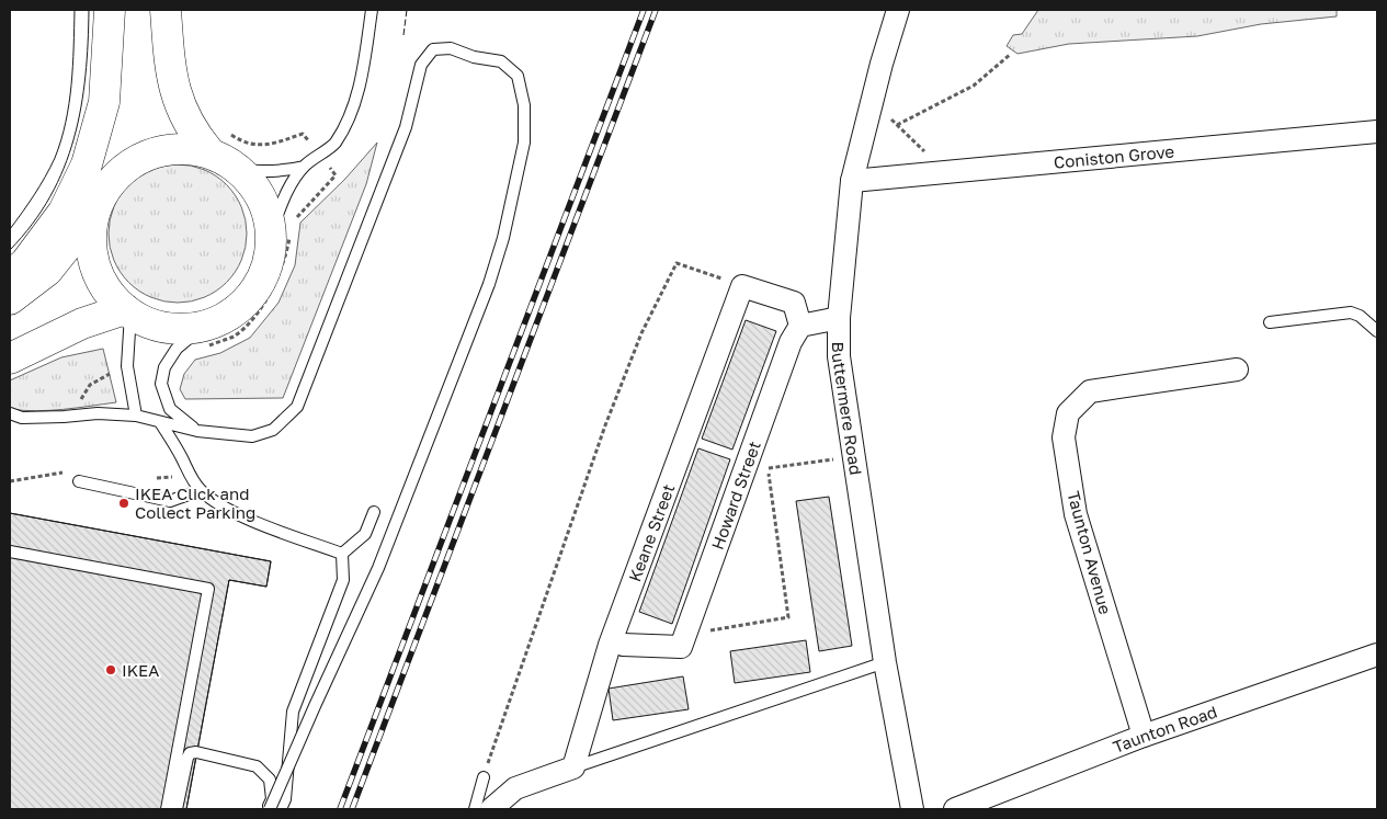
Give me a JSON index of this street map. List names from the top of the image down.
{
  "streets": {
    "street": [
      "Coniston Grove",
      "Buttermere Road",
      "Howard Street",
      "Keane Street",
      "Taunton Avenue",
      "Taunton Road"
    ]
  },
  "crossings": [
    ["Coniston Grove", "Buttermere Road"],
    ["Taunton Avenue", "Taunton Road"]
  ],
  "places": ["IKEA Click and Collect Parking", "IKEA"]
}
